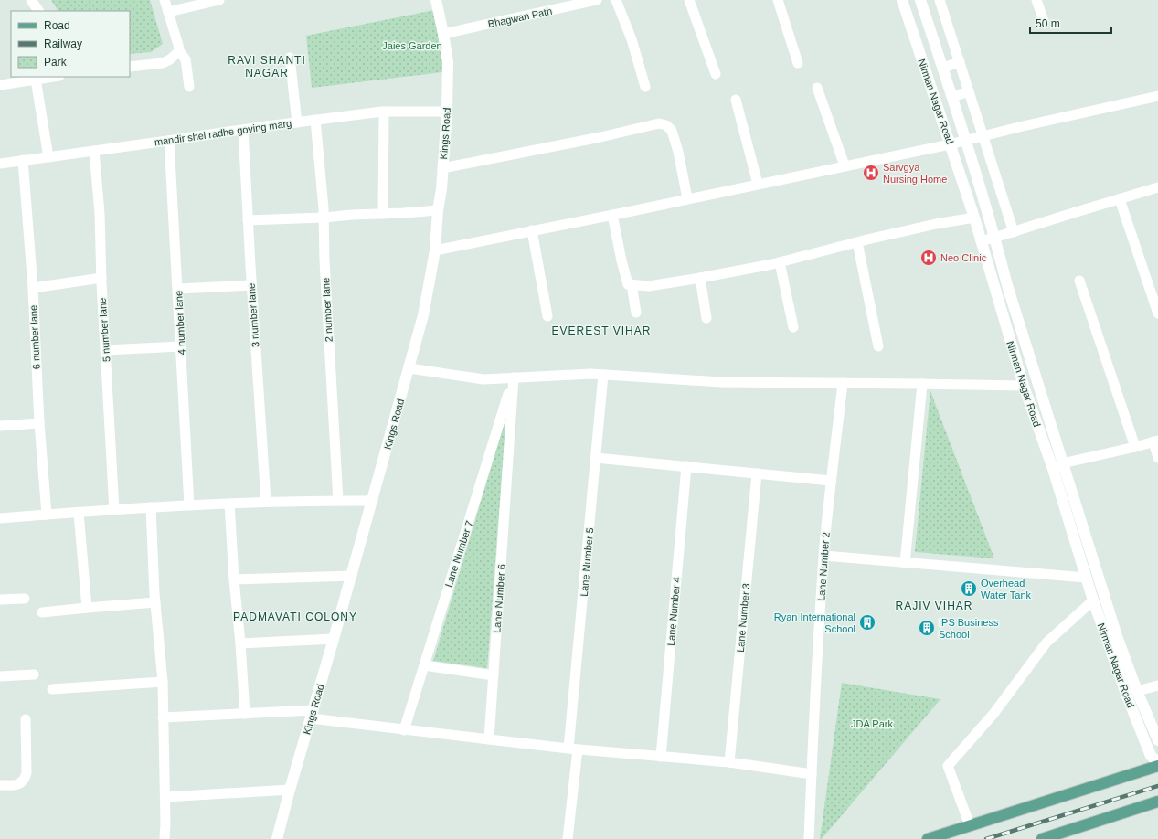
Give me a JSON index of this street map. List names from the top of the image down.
{
  "streets": {
    "street": [
      "Bhagwan Path",
      "Nirman Nagar Road",
      "mandir shei radhe goving marg",
      "Kings Road",
      "2 number lane",
      "3 number lane",
      "4 number lane",
      "5 number lane",
      "6 number lane",
      "Lane Number 7",
      "Lane Number 5",
      "Lane Number 2",
      "Lane Number 6",
      "Lane Number 4",
      "Lane Number 3"
    ]
  },
  "crossings": [
    ["Bhagwan Path", "Kings Road"],
    ["mandir shei radhe goving marg", "Kings Road"],
    ["mandir shei radhe goving marg", "2 number lane"],
    ["mandir shei radhe goving marg", "3 number lane"],
    ["mandir shei radhe goving marg", "4 number lane"],
    ["mandir shei radhe goving marg", "5 number lane"],
    ["mandir shei radhe goving marg", "6 number lane"],
    ["Lane Number 7", "Lane Number 6"]
  ],
  "districts": [
    "RAVI SHANTI NAGAR",
    "EVEREST VIHAR",
    "RAJIV VIHAR",
    "PADMAVATI COLONY"
  ],
  "parks": ["Jaies Garden", "JDA Park"],
  "places": {
    "hospital": ["Sarvgya Nursing Home", "Neo Clinic"],
    "building": ["Overhead Water Tank", "Ryan International School", "IPS Business School"]
  },
  "legend": ["Road", "Railway", "Park"],
  "scale_bar": "50 m"
}
